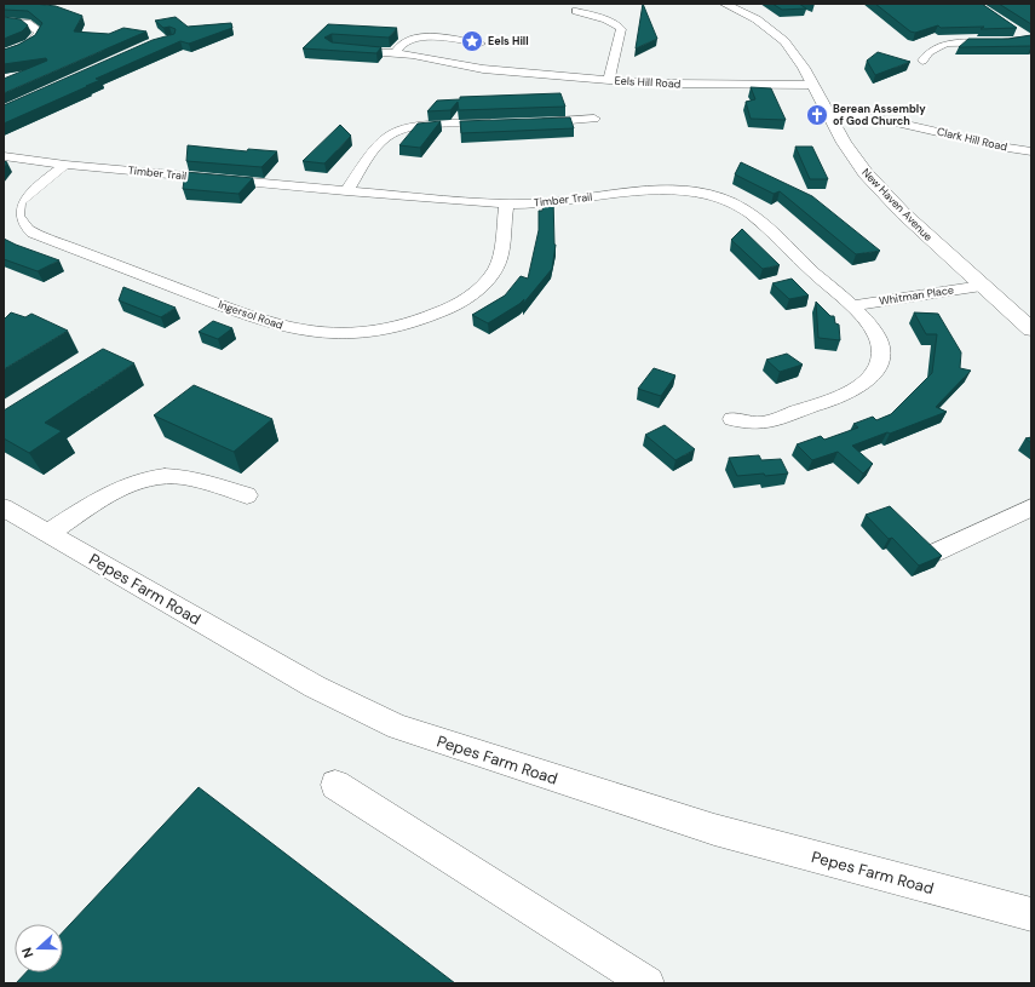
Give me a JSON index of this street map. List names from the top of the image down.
{
  "streets": {
    "main road": ["New Haven Avenue"],
    "street": [
      "Eels Hill Road",
      "Clark Hill Road",
      "Timber Trail",
      "Whitman Place",
      "Ingersol Road",
      "Pepes Farm Road"
    ]
  },
  "crossings": [
    ["Eels Hill Road", "New Haven Avenue"],
    ["Clark Hill Road", "New Haven Avenue"],
    ["Timber Trail", "Whitman Place"],
    ["Timber Trail", "Ingersol Road"],
    ["New Haven Avenue", "Whitman Place"]
  ],
  "places": {
    "place": ["Eels Hill"],
    "church": ["Berean Assembly of God Church"]
  },
  "north": "left"
}
